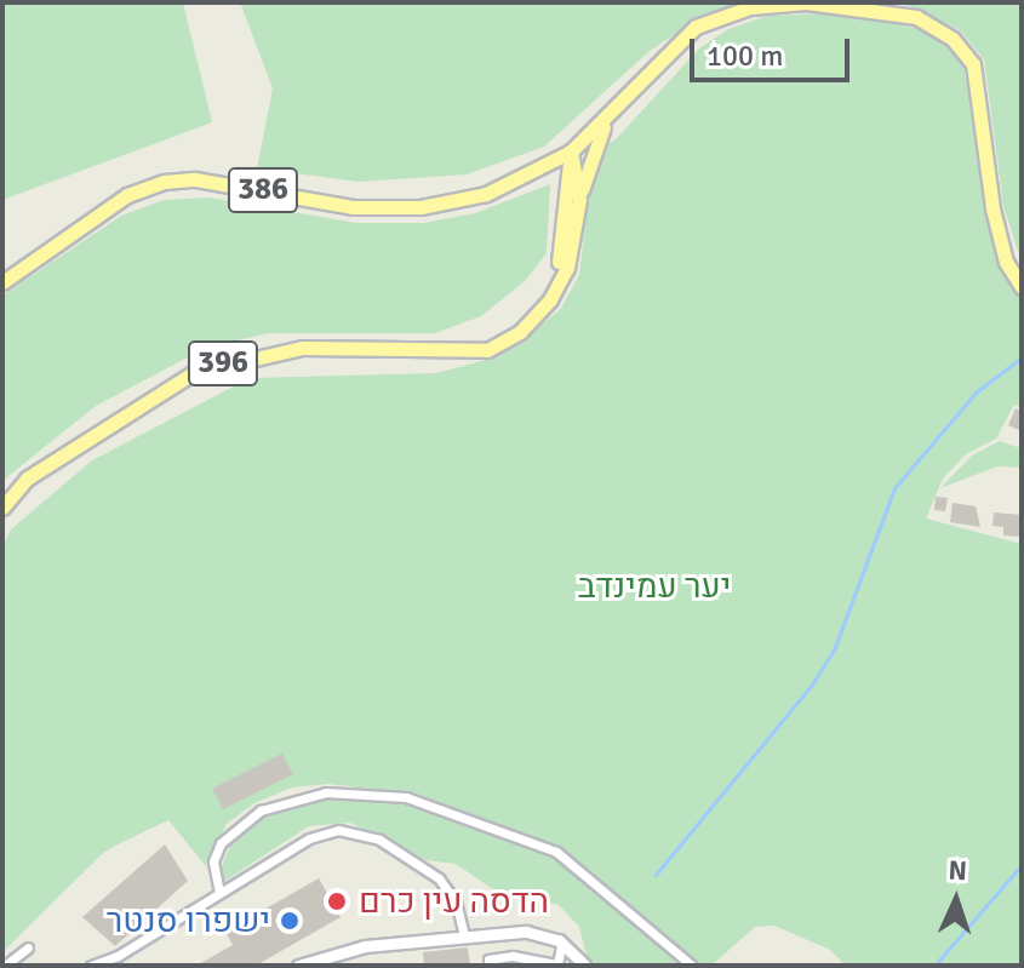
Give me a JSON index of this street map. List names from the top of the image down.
{
  "streets": {
    "main road": ["386", "396"]
  },
  "parks": ["יער עמינדב"],
  "places": ["הדסה עין כרם", "ישפרו סנטר"],
  "scale_bar": "100 m",
  "north": "top"
}
